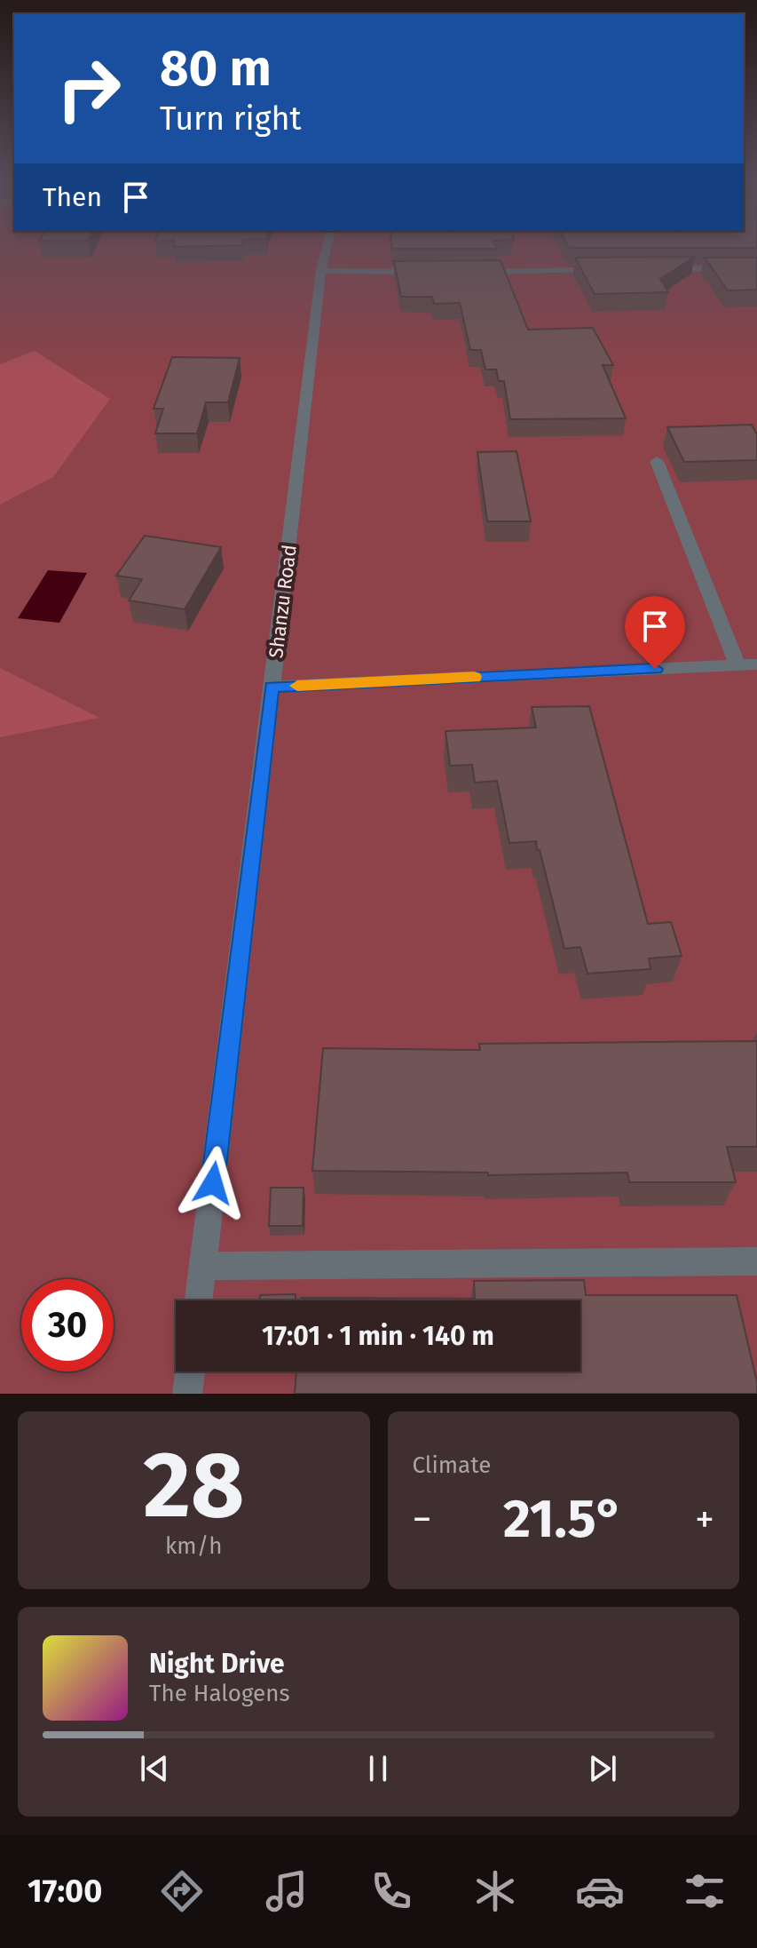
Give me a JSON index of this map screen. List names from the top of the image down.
{
  "streets": {
    "street": ["Shanzu Road"]
  },
  "page": {
    "turn": ["80 m", "Turn right"],
    "then": "Then",
    "limit": "30",
    "trip": "17:01 · 1 min · 140 m",
    "tile": [
      ["28", "km/h"],
      "Climate"
    ],
    "heat": ["−", "21.5°", "+"],
    "song": ["Night Drive", "The Halogens"],
    "tabs": "17:00"
  }
}
